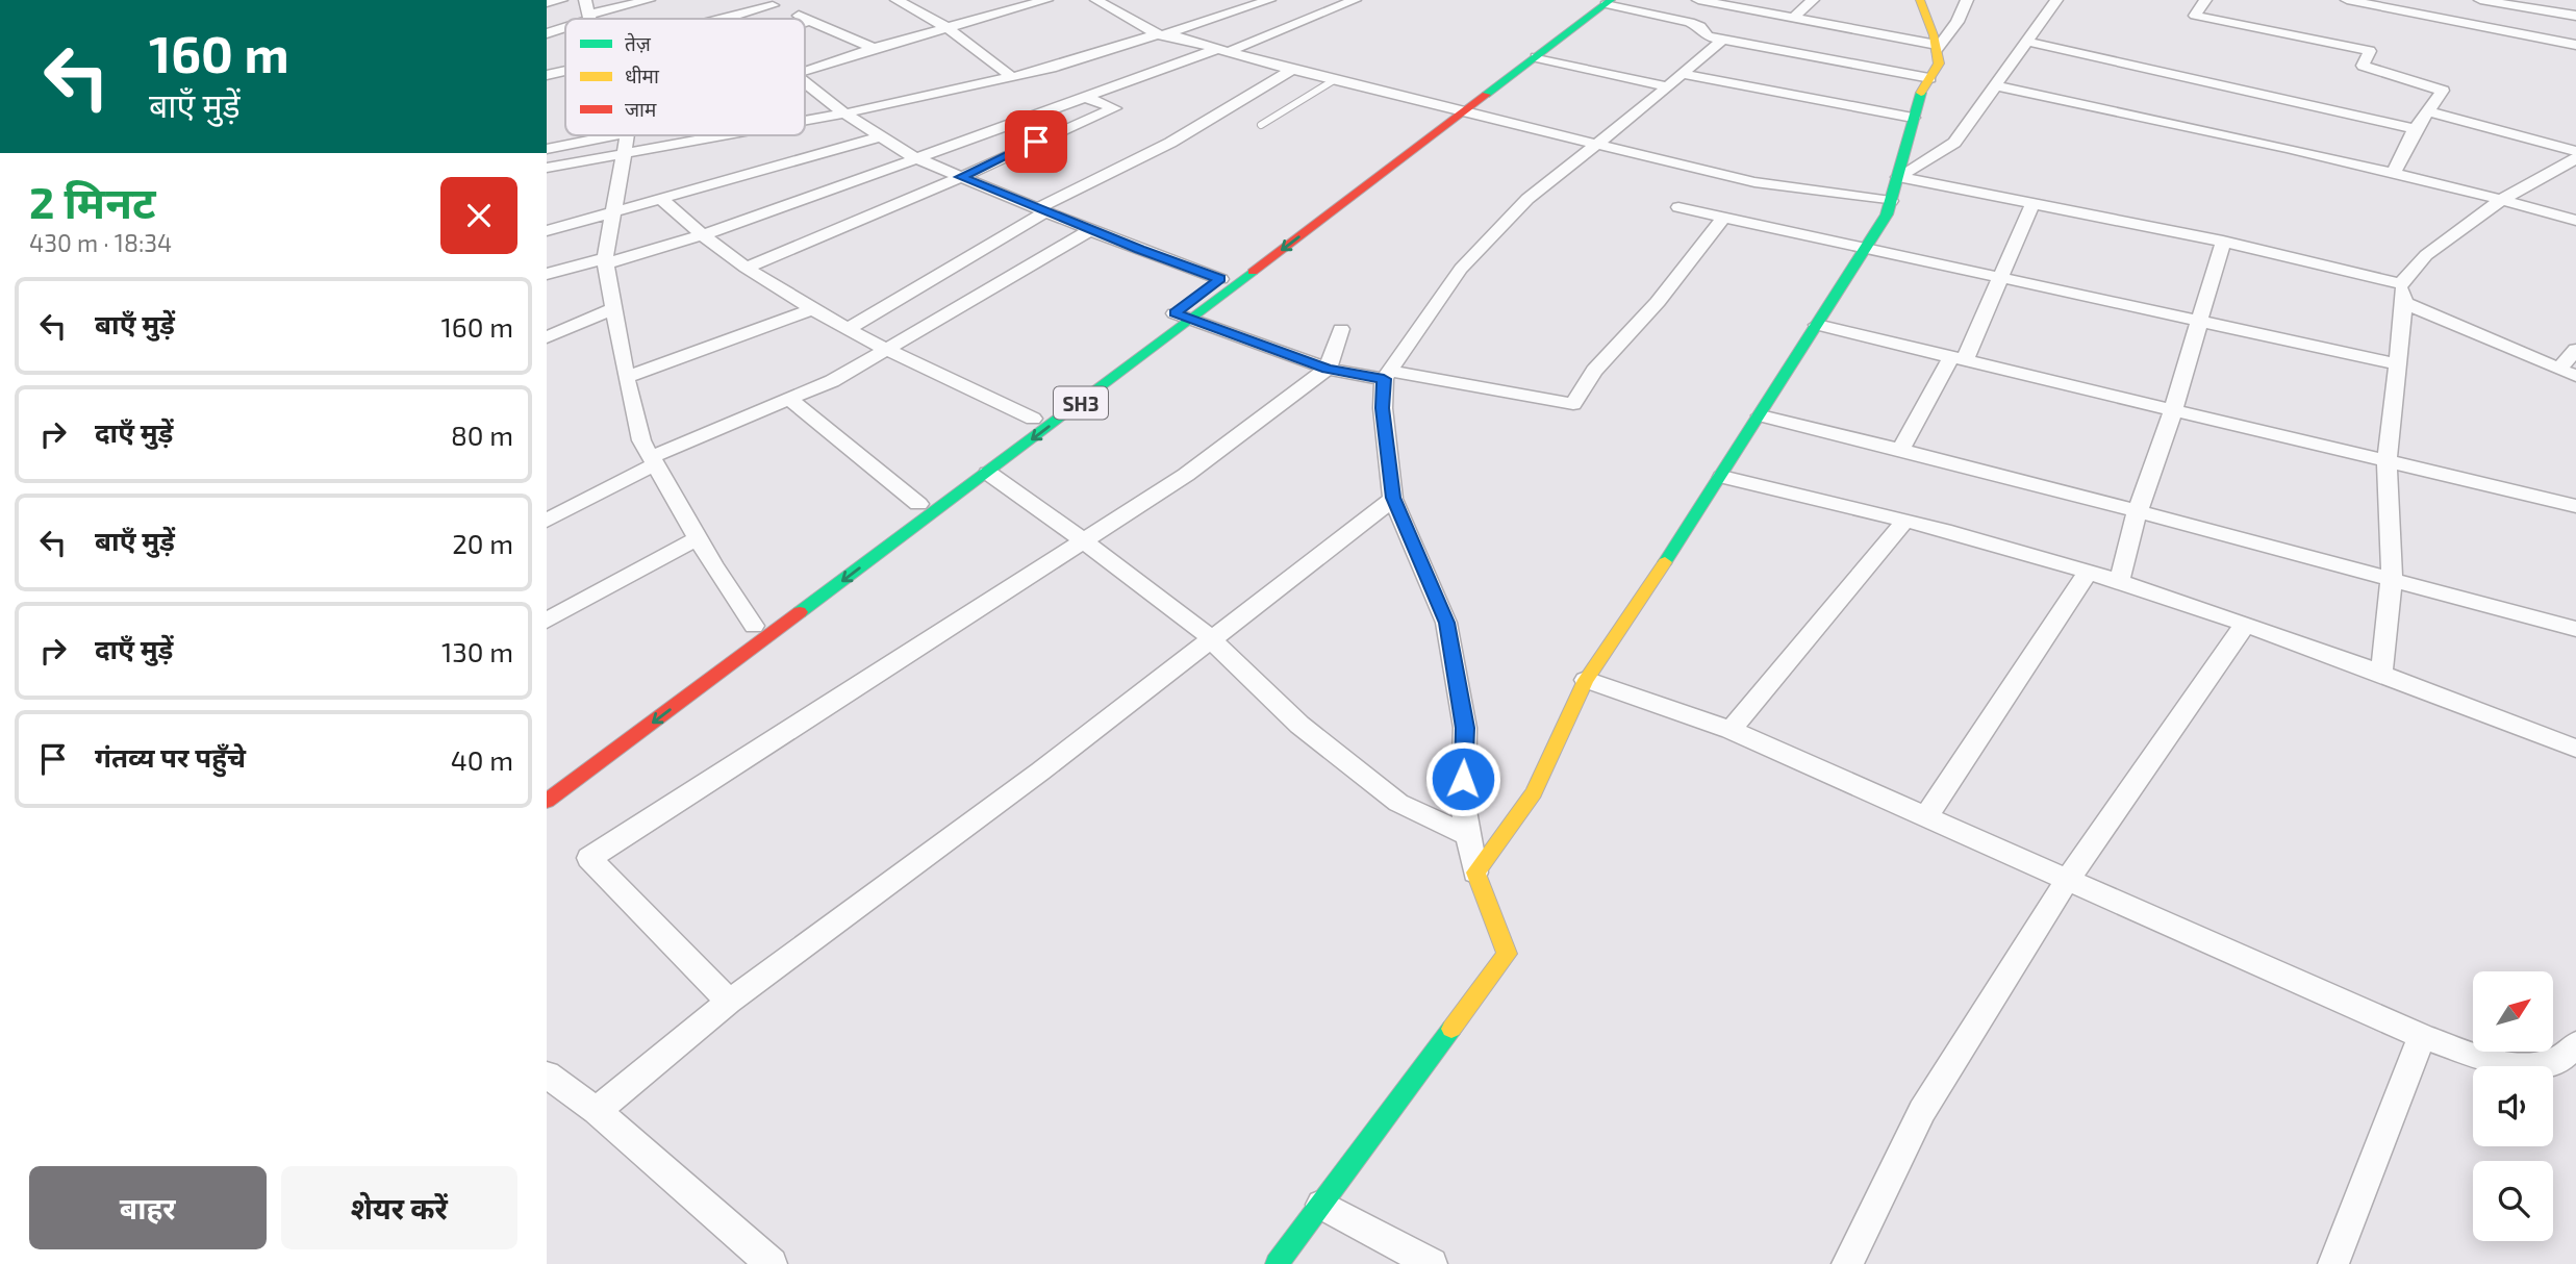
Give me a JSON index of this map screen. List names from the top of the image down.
{
  "streets": {
    "main road": ["SH3"]
  },
  "legend": ["तेज़", "धीमा", "जाम"],
  "north": "top right",
  "page": {
    "turn": ["160 m", "बाएँ मुड़ें"],
    "heading": ["2 मिनट", "430 m · 18:34"],
    "list": [
      {
        "name": "बाएँ मुड़ें",
        "value": "160 m"
      },
      {
        "name": "दाएँ मुड़ें",
        "value": "80 m"
      },
      {
        "name": "बाएँ मुड़ें",
        "value": "20 m"
      },
      {
        "name": "दाएँ मुड़ें",
        "value": "130 m"
      },
      {
        "name": "गंतव्य पर पहुँचे",
        "value": "40 m"
      }
    ],
    "buttons": ["बाहर", "शेयर करें"]
  }
}
